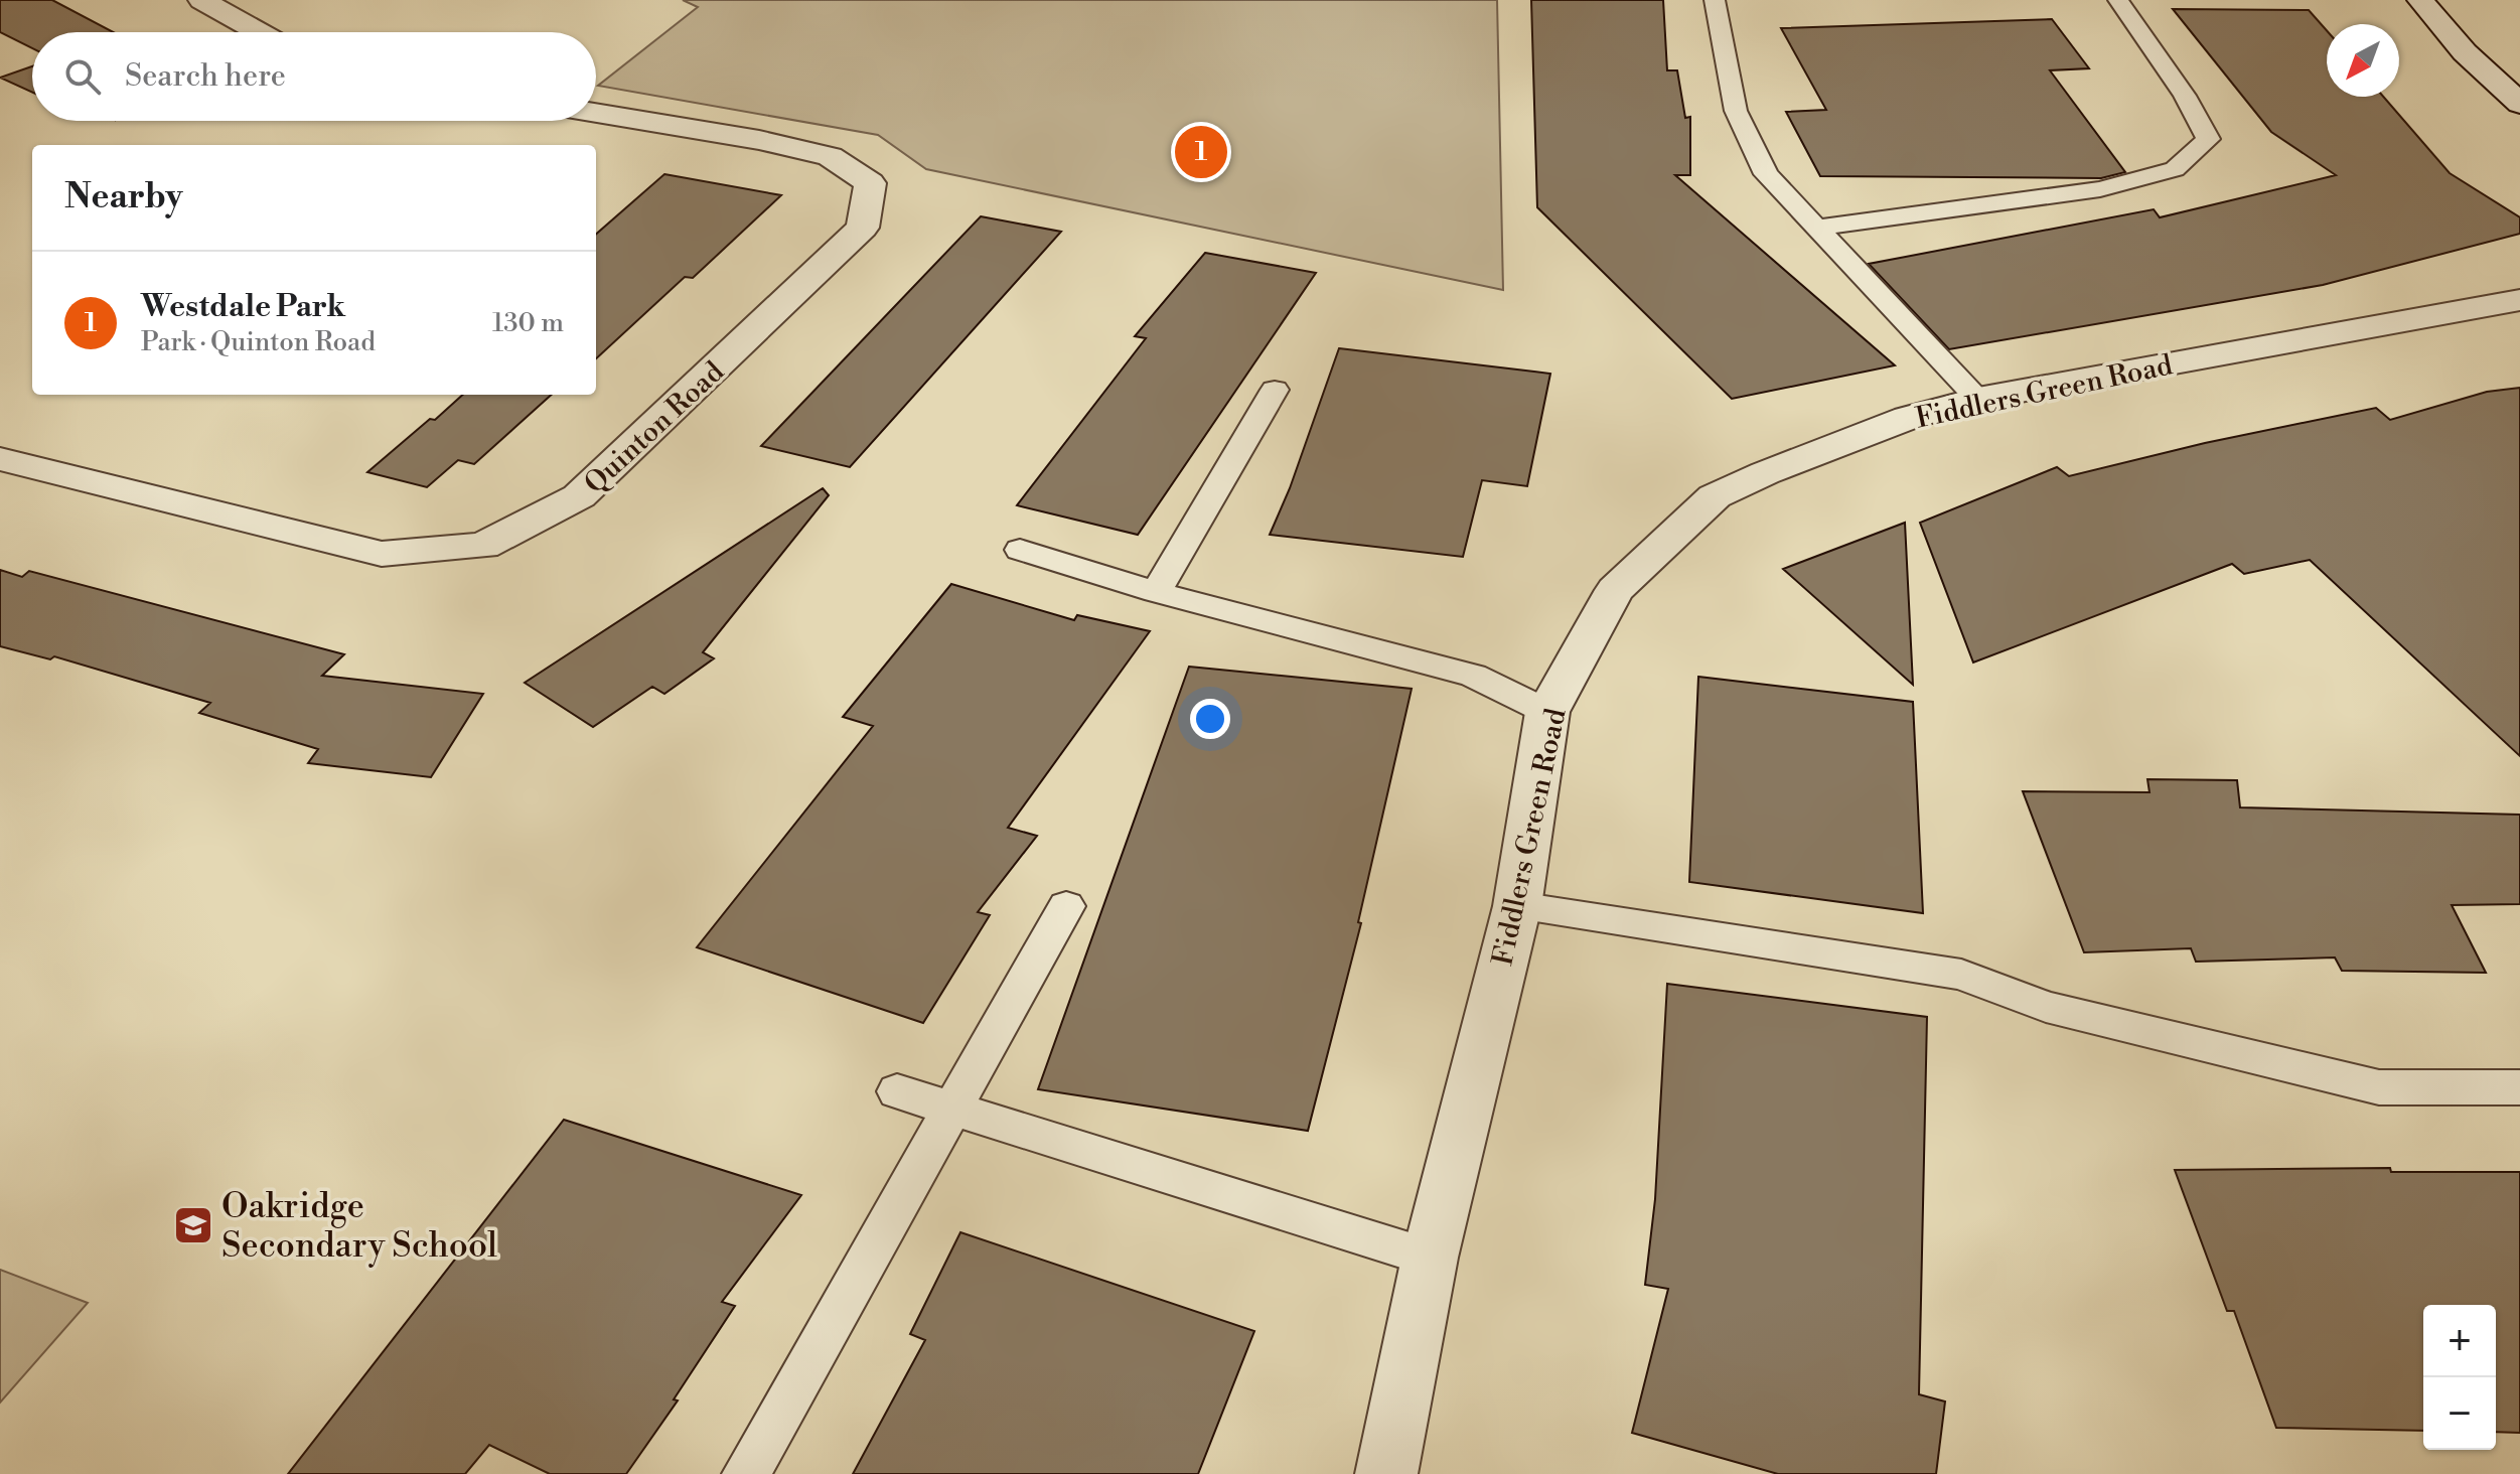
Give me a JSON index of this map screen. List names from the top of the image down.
{
  "streets": {
    "street": ["Fiddlers Green Road", "Quinton Road"]
  },
  "places": {
    "school or university": ["Oakridge Secondary School"]
  },
  "north": "bottom left",
  "page": {
    "search": "Search here",
    "pins": "1",
    "heading": "Nearby",
    "list": [
      {
        "mark": "1",
        "name": "Westdale Park",
        "note": "Park · Quinton Road",
        "value": "130 m"
      }
    ],
    "map_buttons": ["+", "−"]
  }
}
